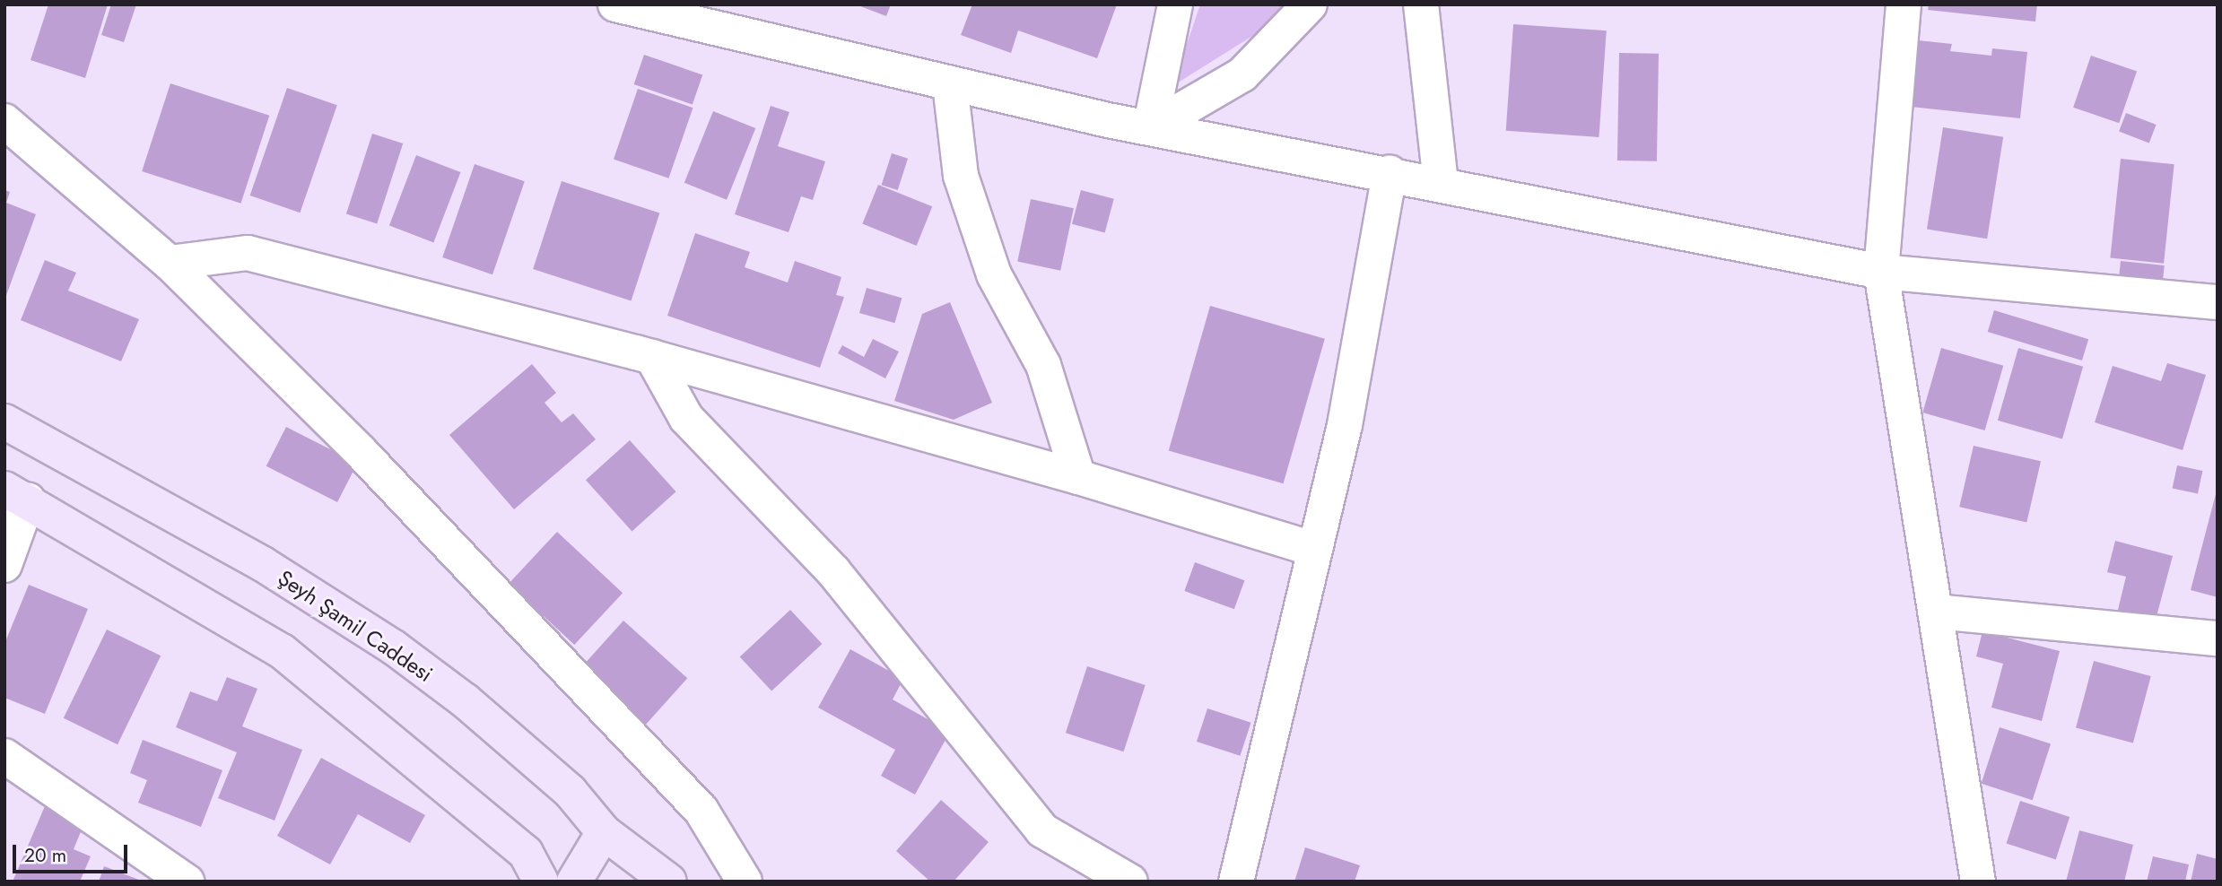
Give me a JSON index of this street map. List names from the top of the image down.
{
  "streets": {
    "main road": ["Şeyh Şamil Caddesi"]
  },
  "scale_bar": "20 m"
}
